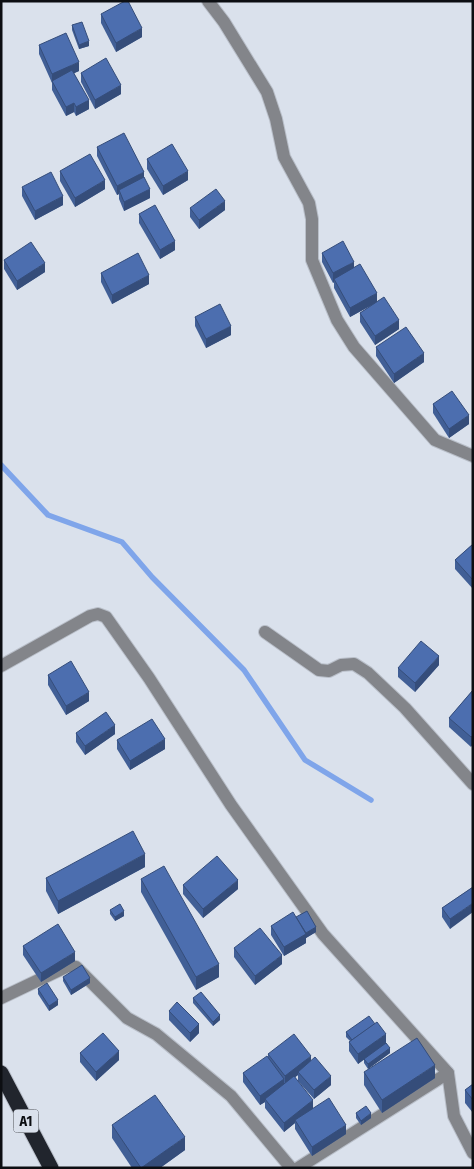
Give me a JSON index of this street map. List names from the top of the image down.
{
  "streets": {
    "highway": ["A1"]
  }
}
